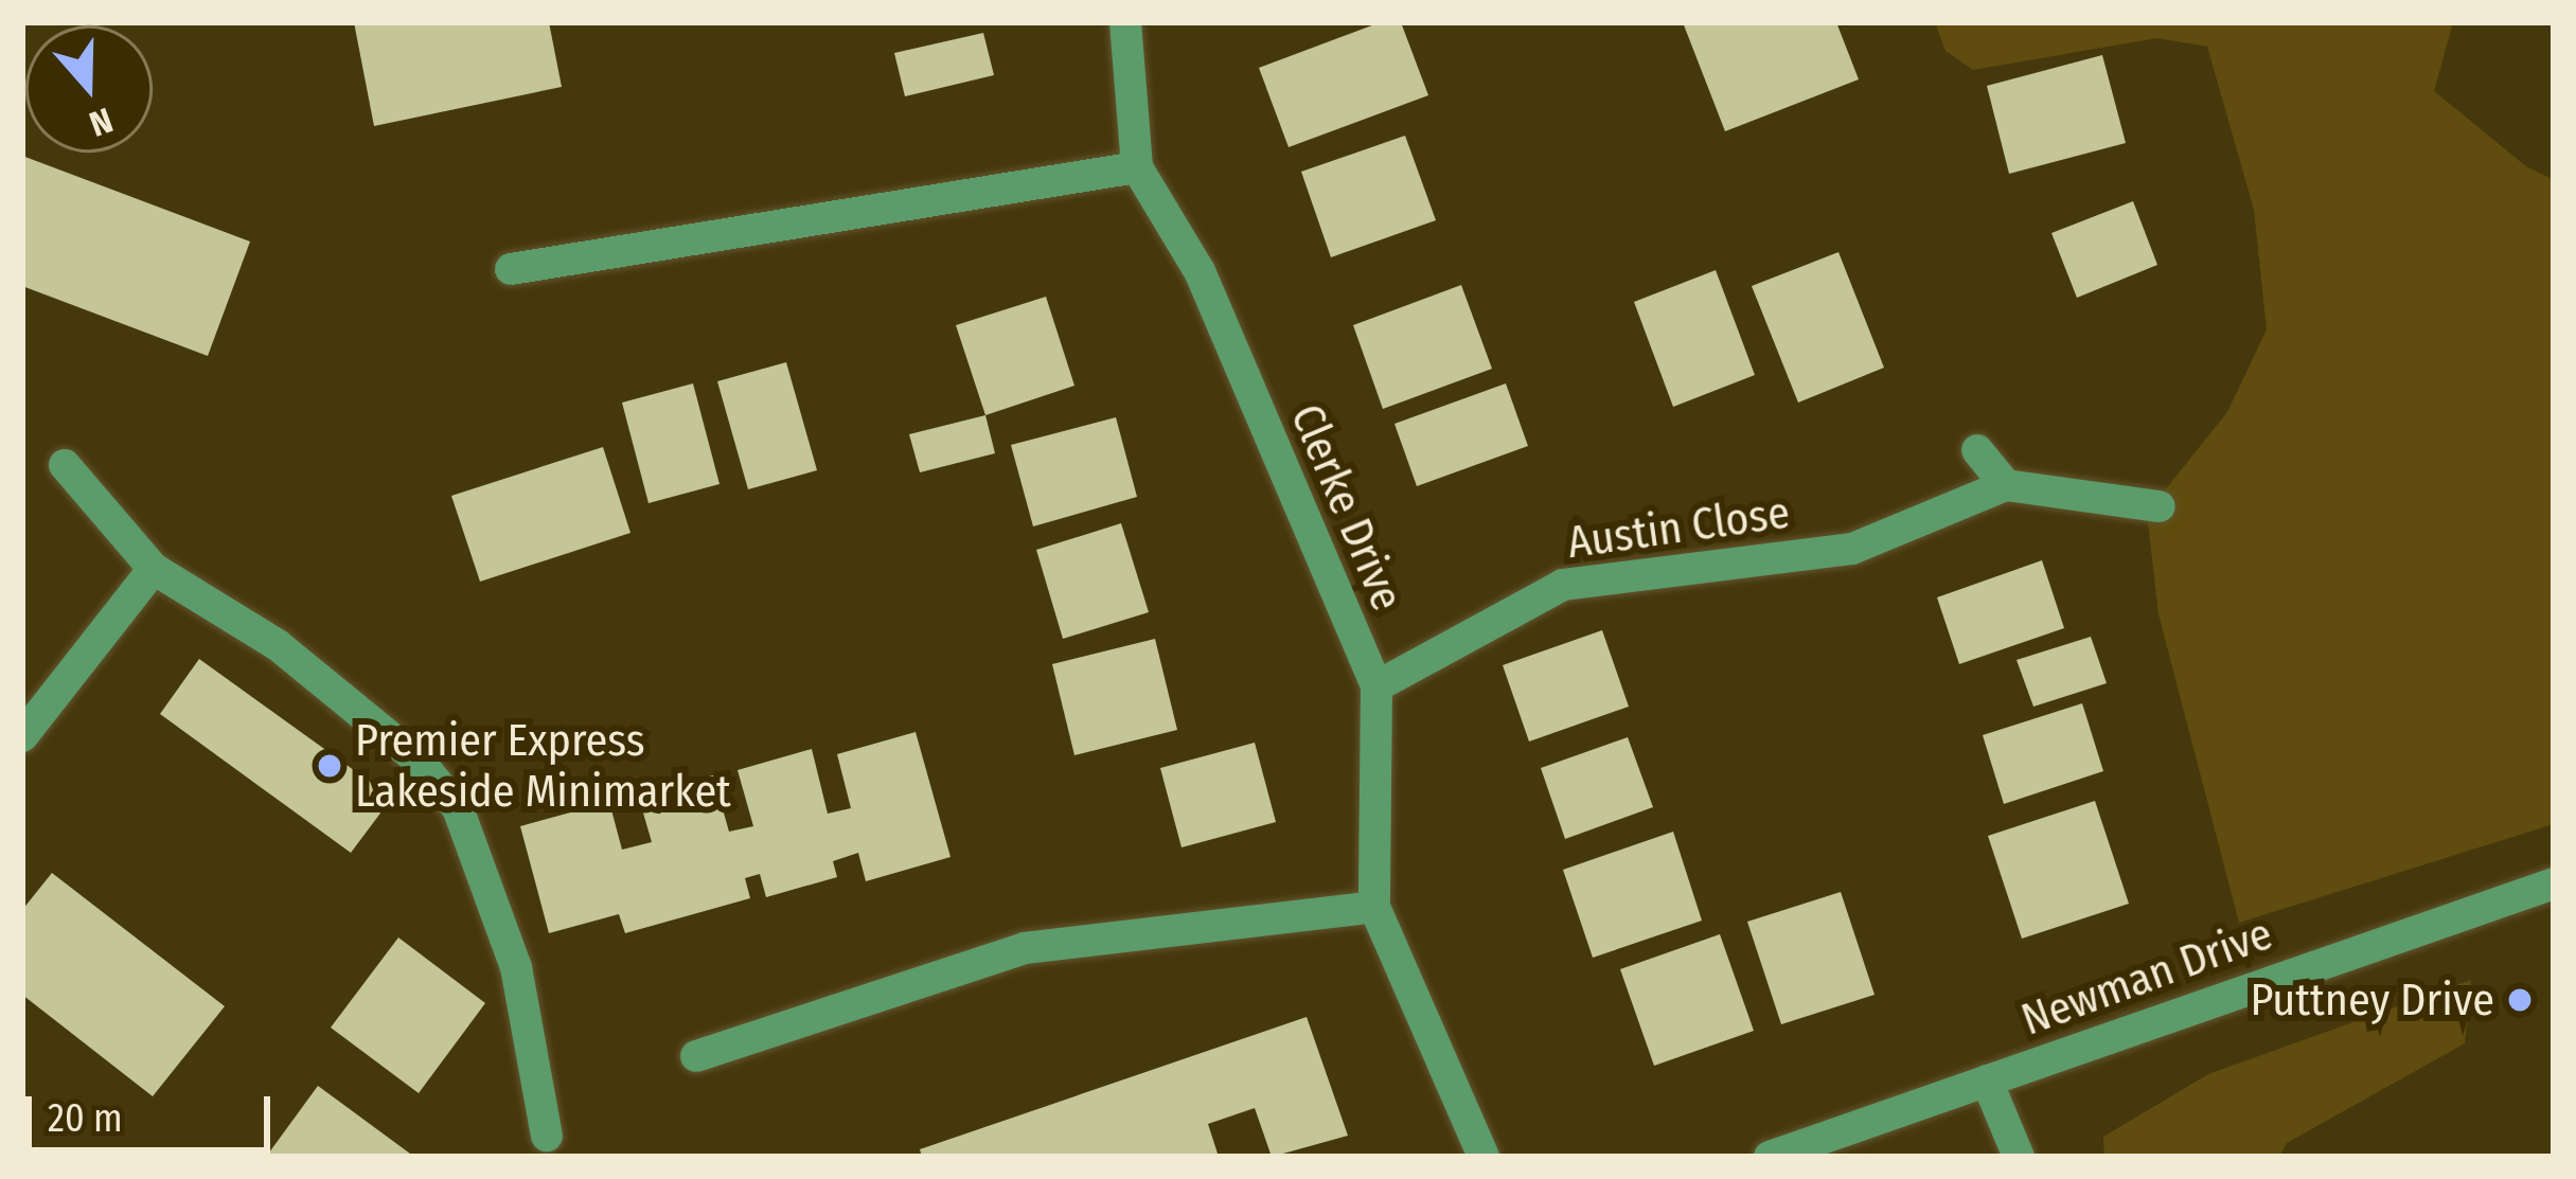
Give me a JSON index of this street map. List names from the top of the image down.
{
  "streets": {
    "street": ["Clerke Drive", "Austin Close", "Newman Drive"]
  },
  "crossings": [
    ["Clerke Drive", "Austin Close"]
  ],
  "places": ["Premier Express Lakeside Minimarket", "Puttney Drive"],
  "scale_bar": "20 m",
  "north": "bottom"
}
